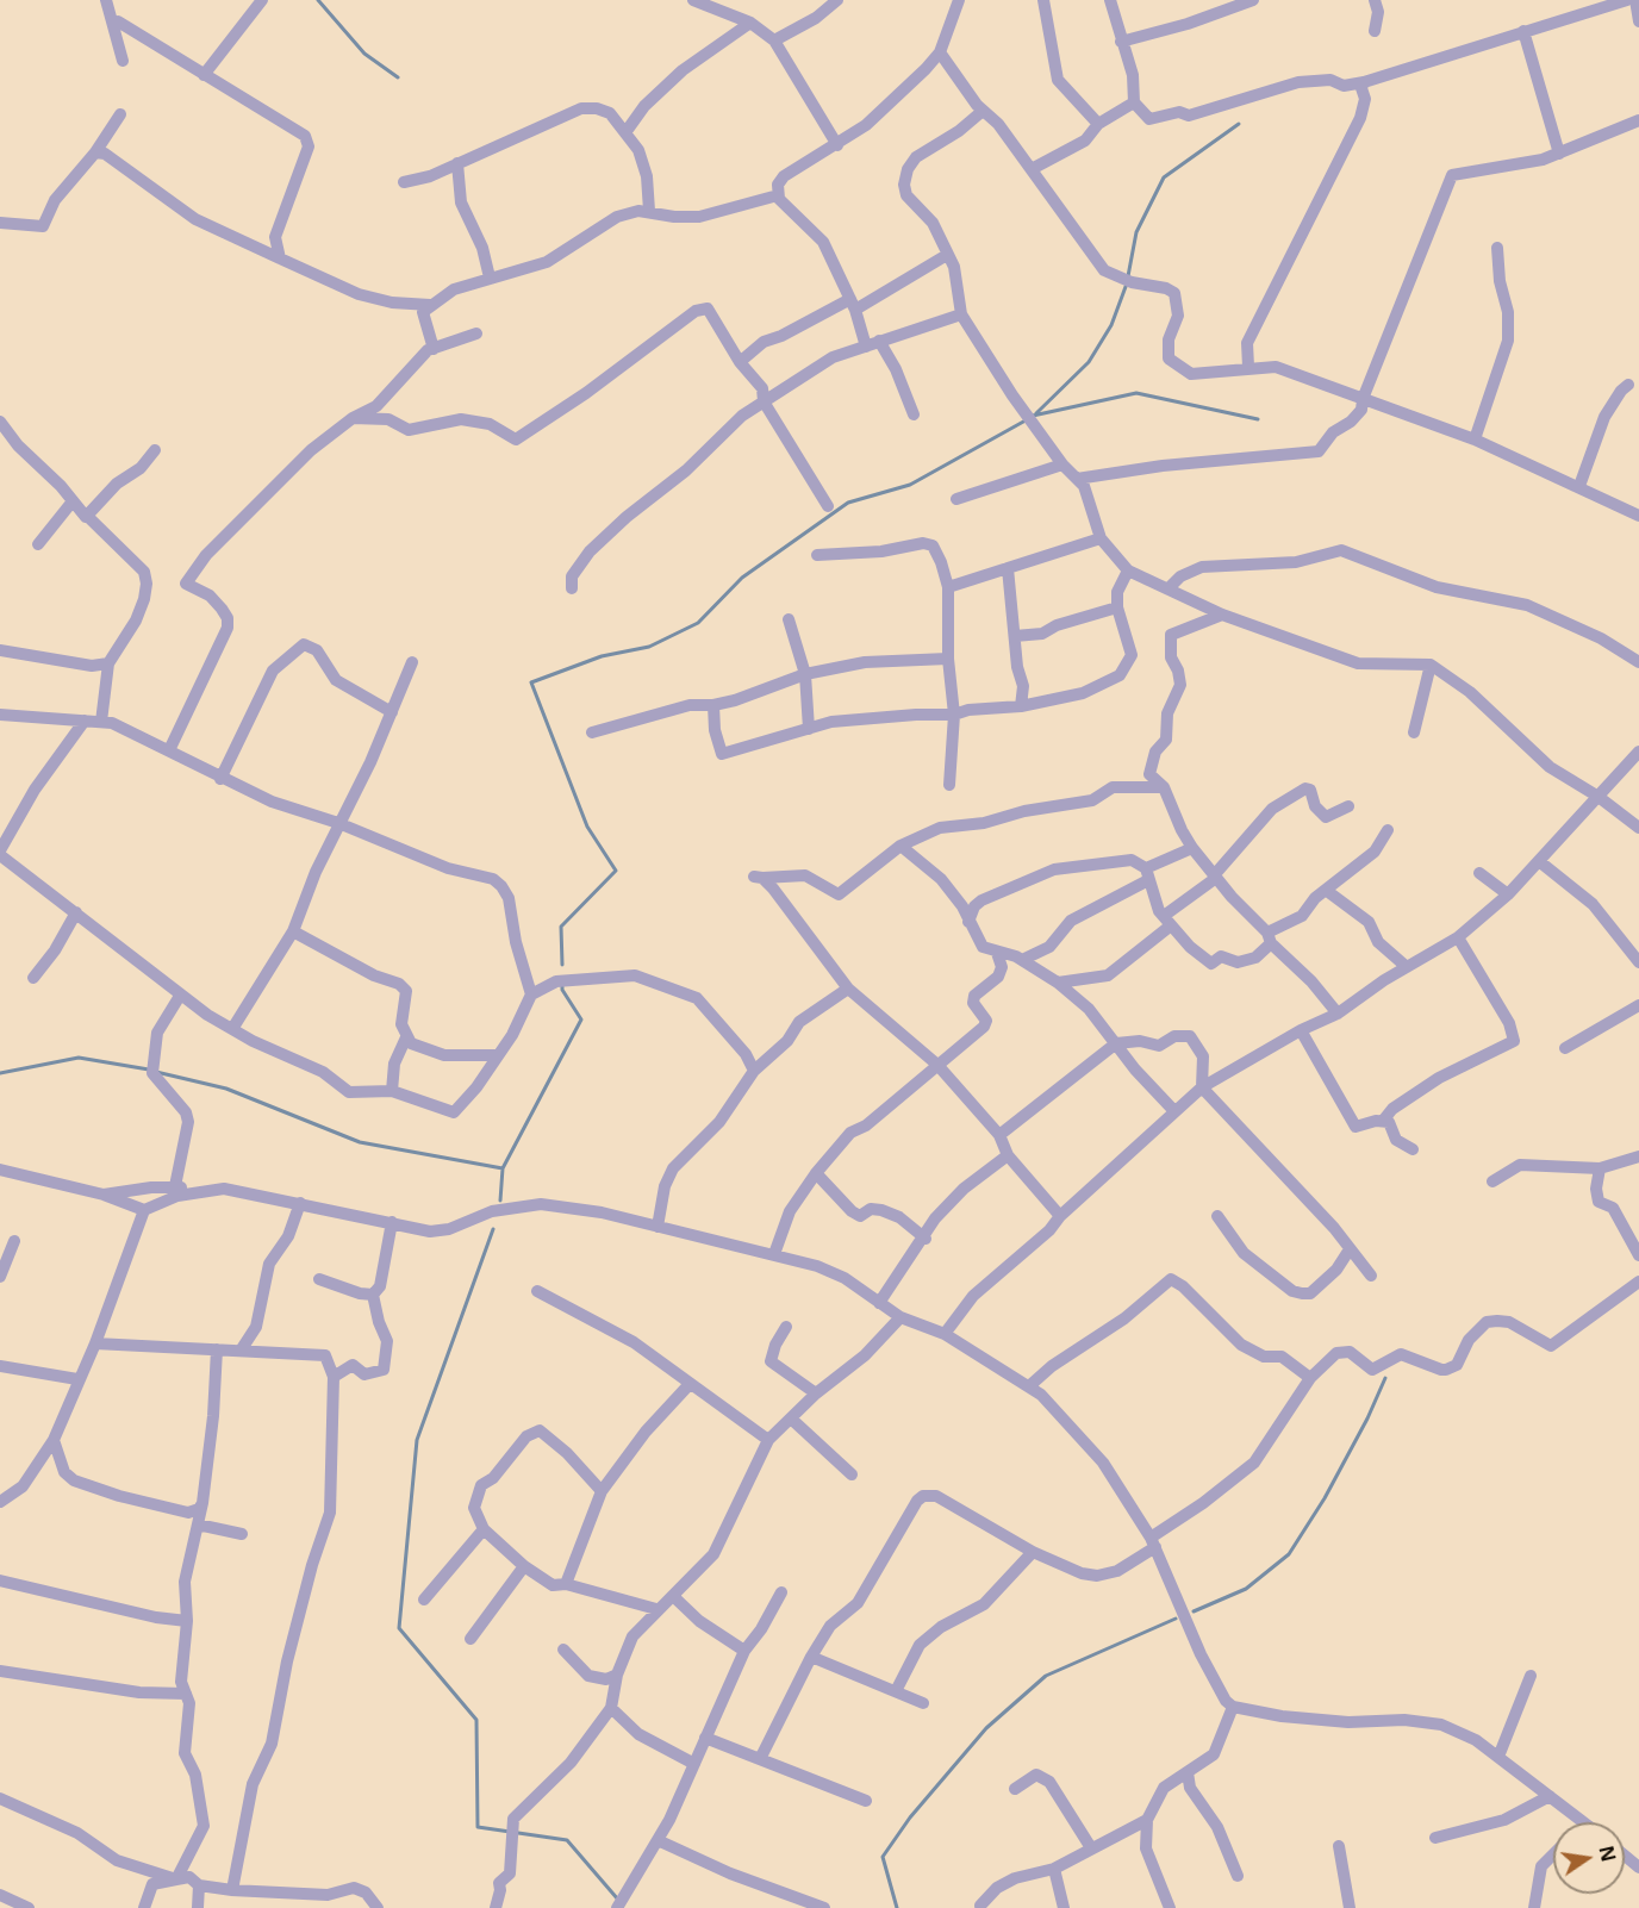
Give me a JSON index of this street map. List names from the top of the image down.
{
  "north": "right"
}
